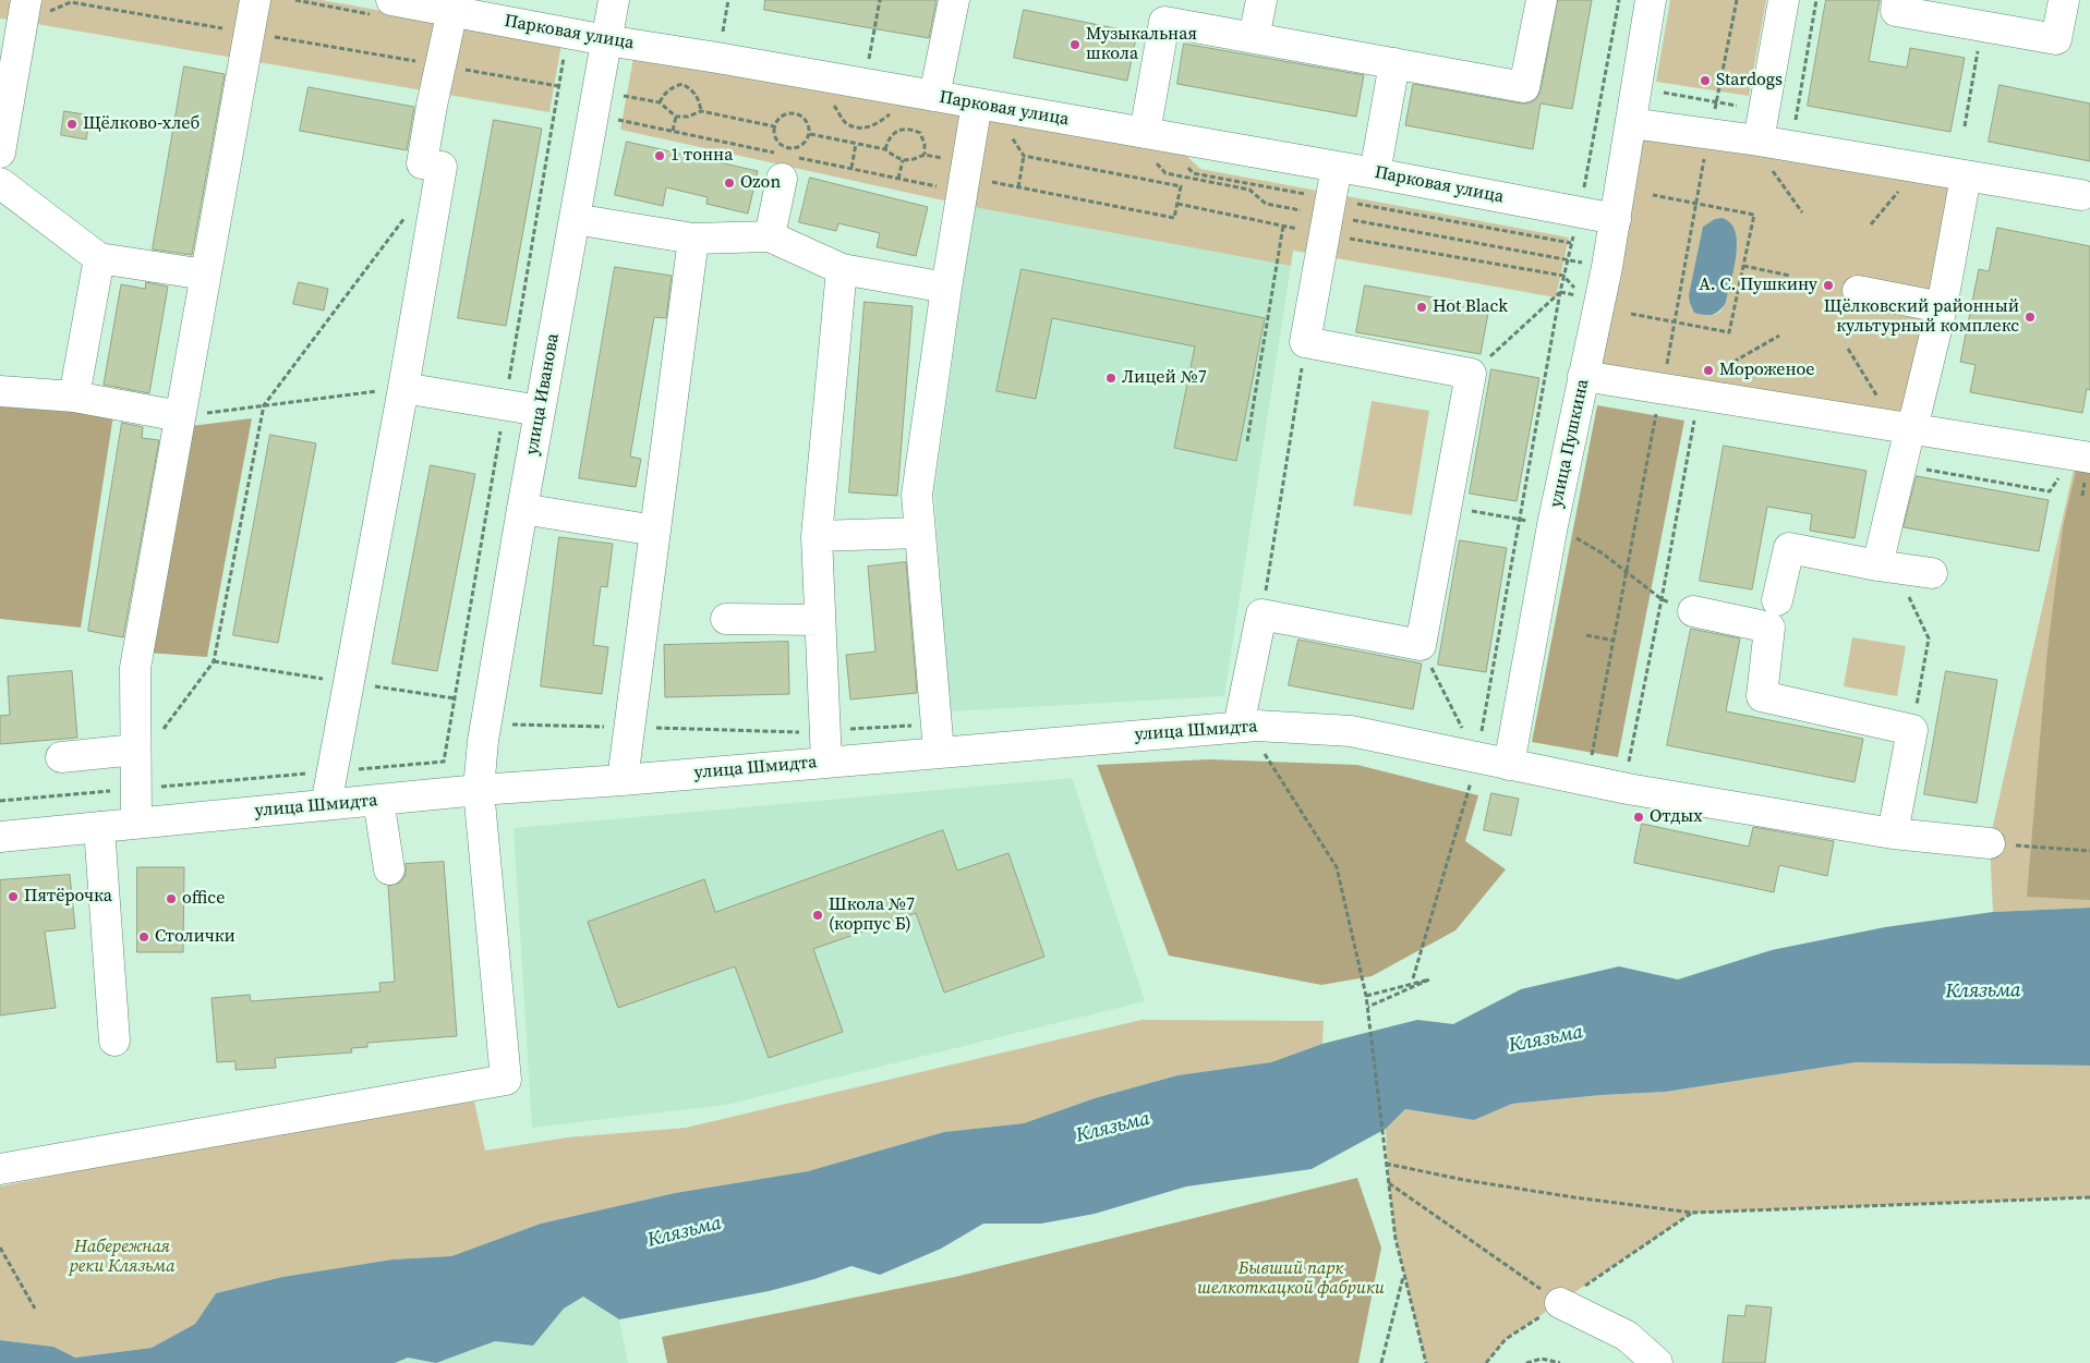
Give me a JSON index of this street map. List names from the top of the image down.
{
  "streets": {
    "street": [
      "Парковая улица",
      "улица Иванова",
      "улица Пушкина",
      "улица Шмидта"
    ]
  },
  "crossings": [
    ["Парковая улица", "улица Иванова"],
    ["Парковая улица", "улица Пушкина"],
    ["улица Иванова", "улица Шмидта"],
    ["улица Пушкина", "улица Шмидта"]
  ],
  "water": ["Клязьма"],
  "parks": ["Набережная реки Клязьма", "Бывший парк шелкоткацкой фабрики"],
  "places": [
    "Музыкальная школа",
    "Stardogs",
    "Щёлково-хлеб",
    "1 тонна",
    "Ozon",
    "А. С. Пушкину",
    "Hot Black",
    "Щёлковский районный культурный комплекс",
    "Мороженое",
    "Лицей №7",
    "Отдых",
    "Пятёрочка",
    "office",
    "Школа №7 (корпус Б)",
    "Столички"
  ]
}
